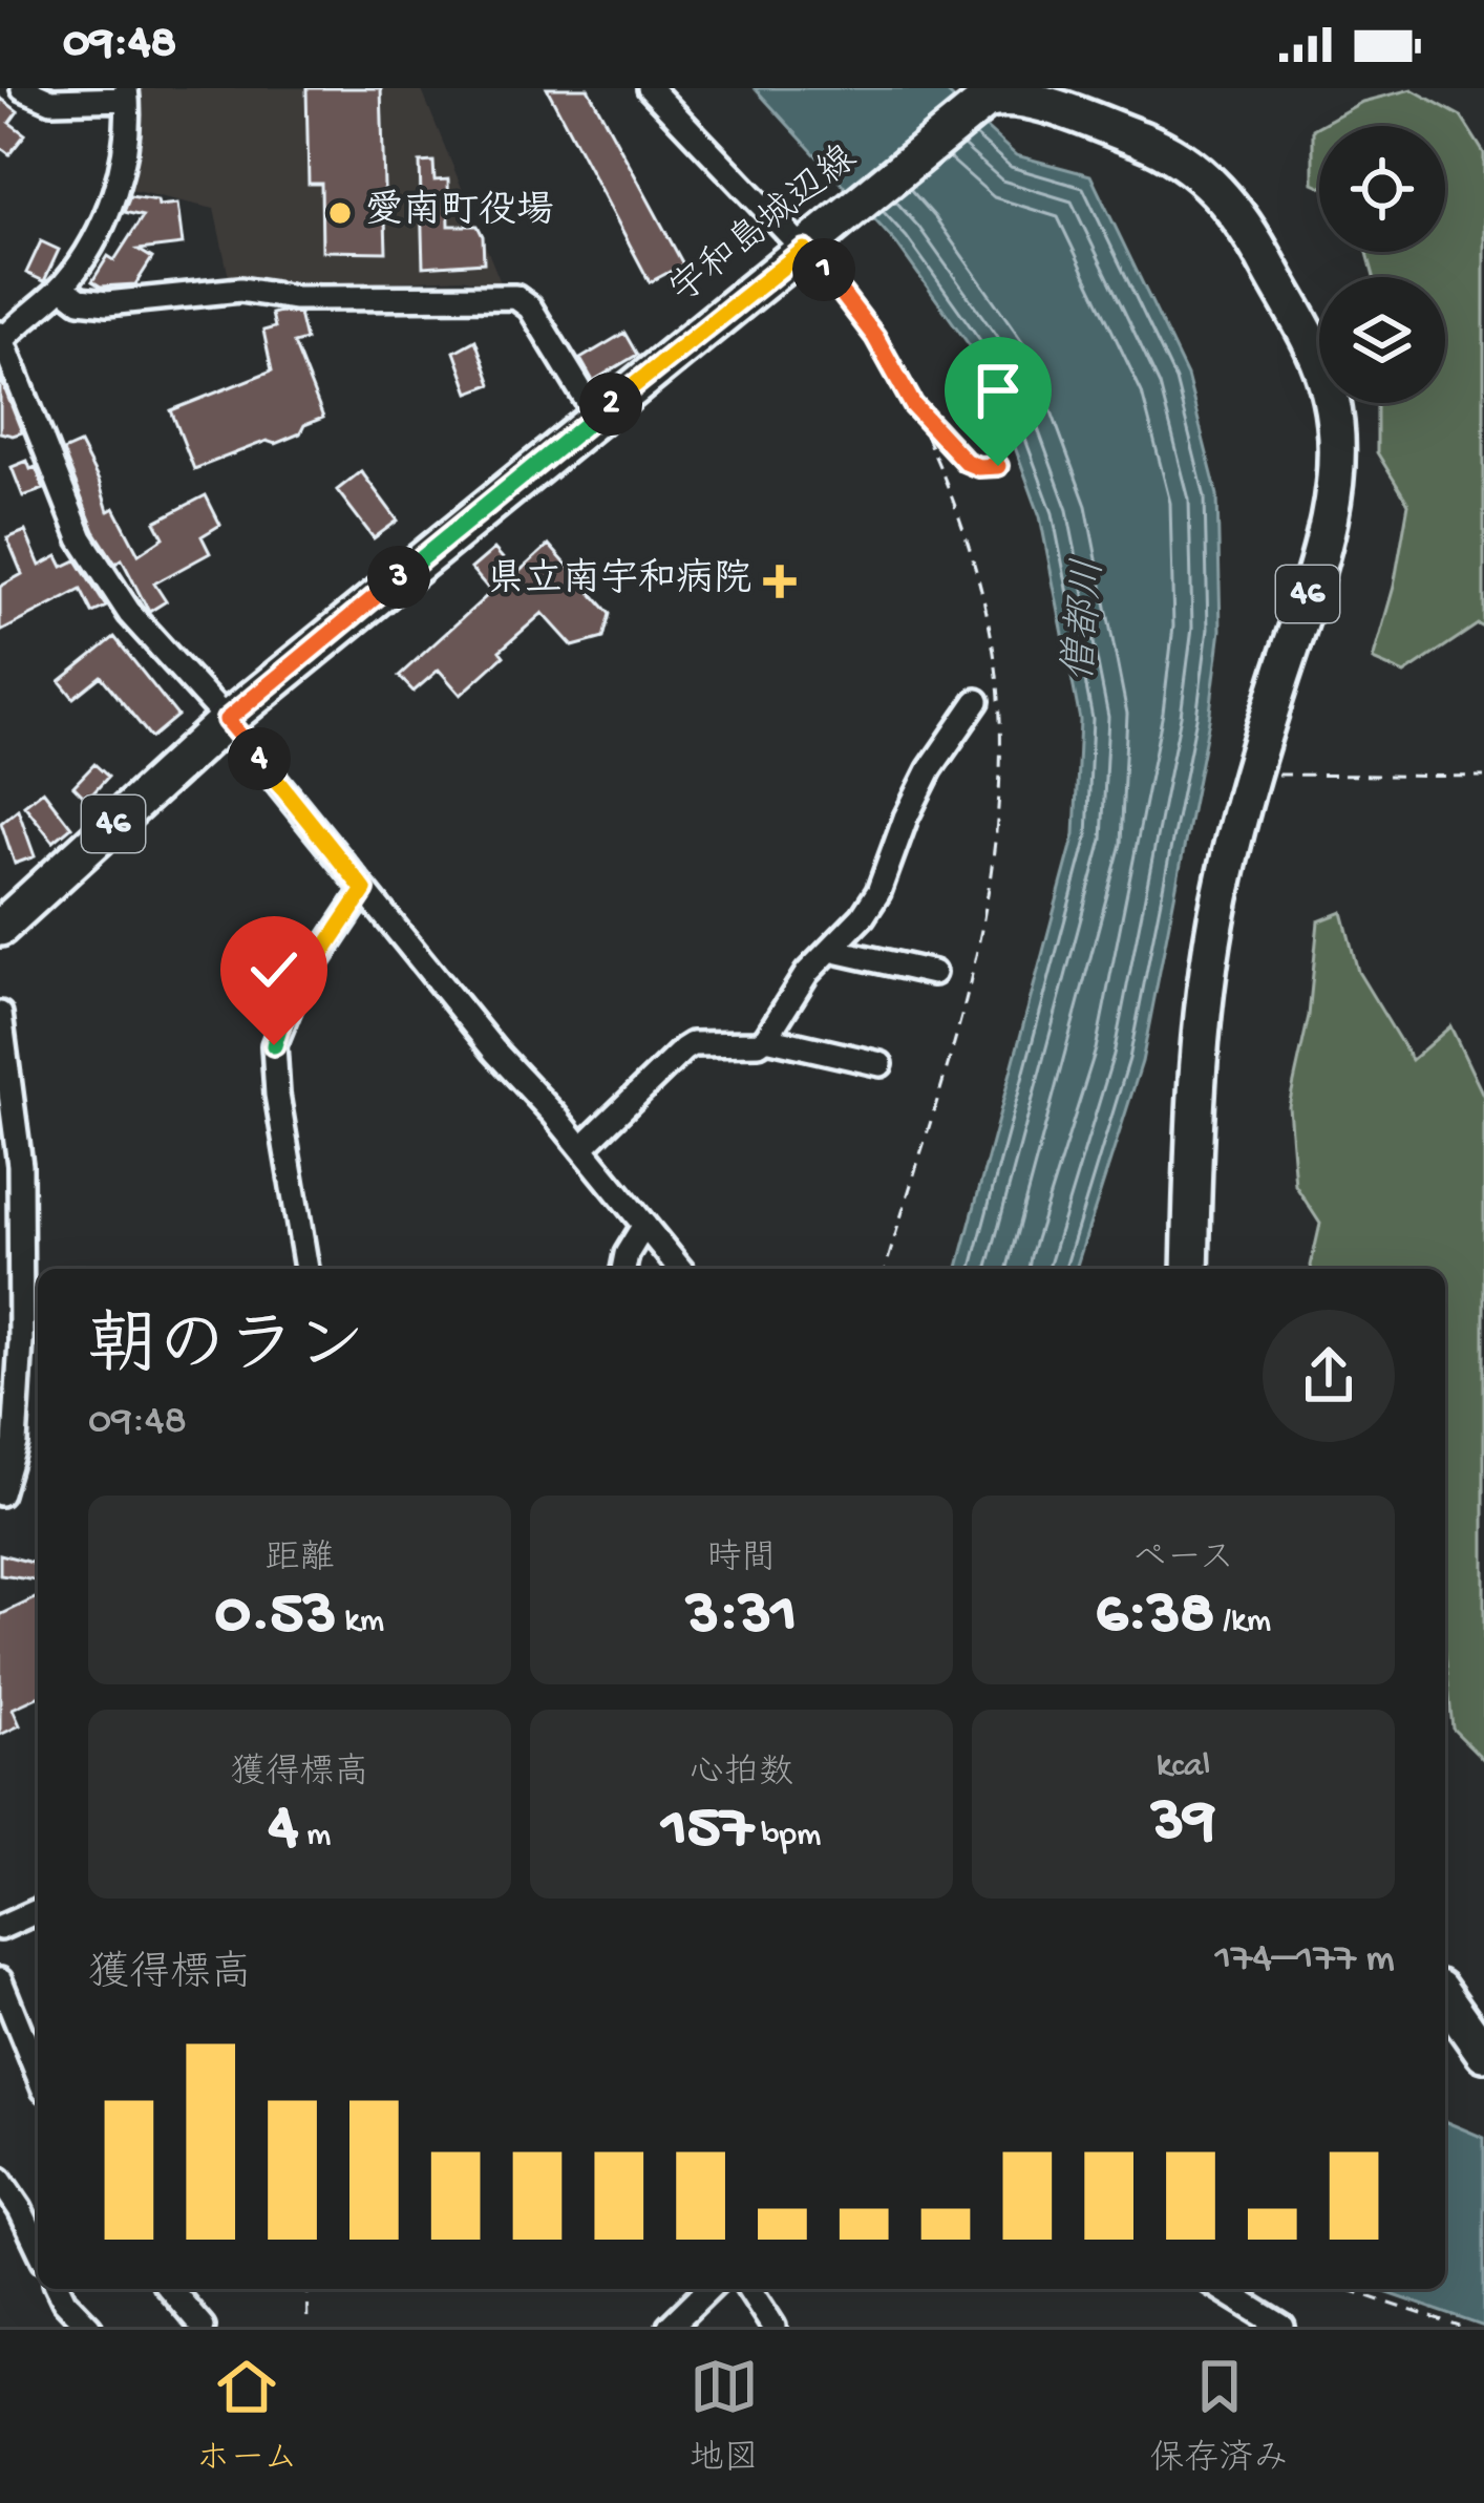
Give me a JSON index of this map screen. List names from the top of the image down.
{
  "streets": {
    "main road": ["宇和島城辺線", "46"]
  },
  "water": ["僧都川"],
  "places": {
    "other": ["愛南町役場"],
    "health": ["県立南宇和病院"]
  },
  "page": {
    "status": "09:48",
    "pins": [
      "1",
      "2",
      "3",
      "4"
    ],
    "heading": ["朝のラン", "09:48"],
    "stats": [
      ["距離", "0.53 km"],
      ["時間", "3:31"],
      ["ペース", "6:38 /km"],
      ["獲得標高", "4 m"],
      ["心拍数", "157 bpm"],
      ["kcal", "39"]
    ],
    "chart": ["獲得標高", "174–177 m"],
    "tabs": ["ホーム", "地図", "保存済み"]
  }
}
